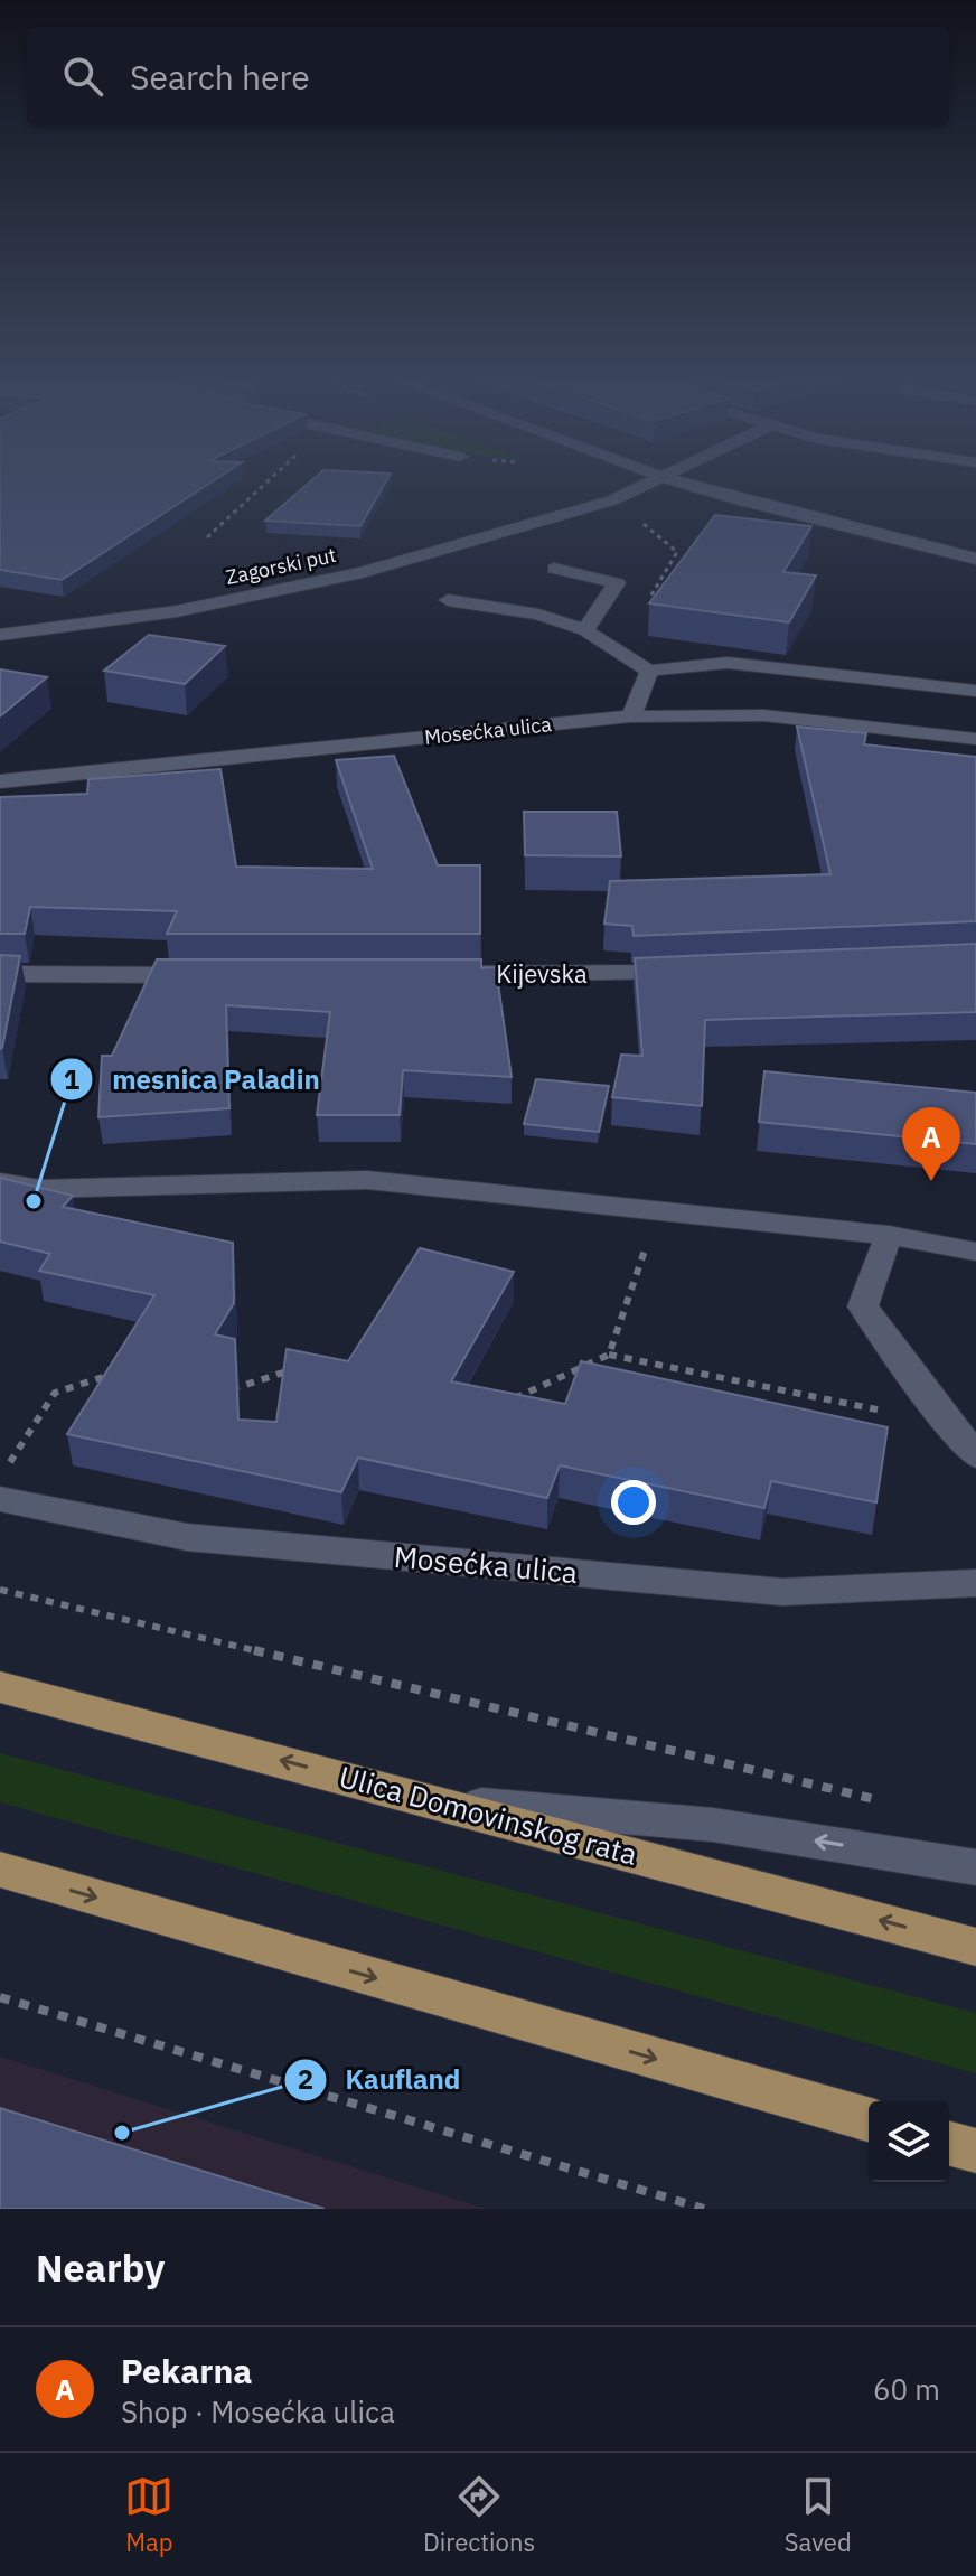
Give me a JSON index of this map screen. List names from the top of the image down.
{
  "streets": {
    "main road": ["Ulica Domovinskog rata"],
    "street": ["Zagorski put", "Mosećka ulica", "Kijevska"]
  },
  "places": ["mesnica Paladin", "Kaufland"],
  "page": {
    "search": "Search here",
    "pins": "A",
    "heading": "Nearby",
    "list": [
      {
        "mark": "A",
        "name": "Pekarna",
        "note": "Shop · Mosećka ulica",
        "value": "60 m"
      }
    ],
    "nav": ["Map", "Directions", "Saved"]
  }
}
